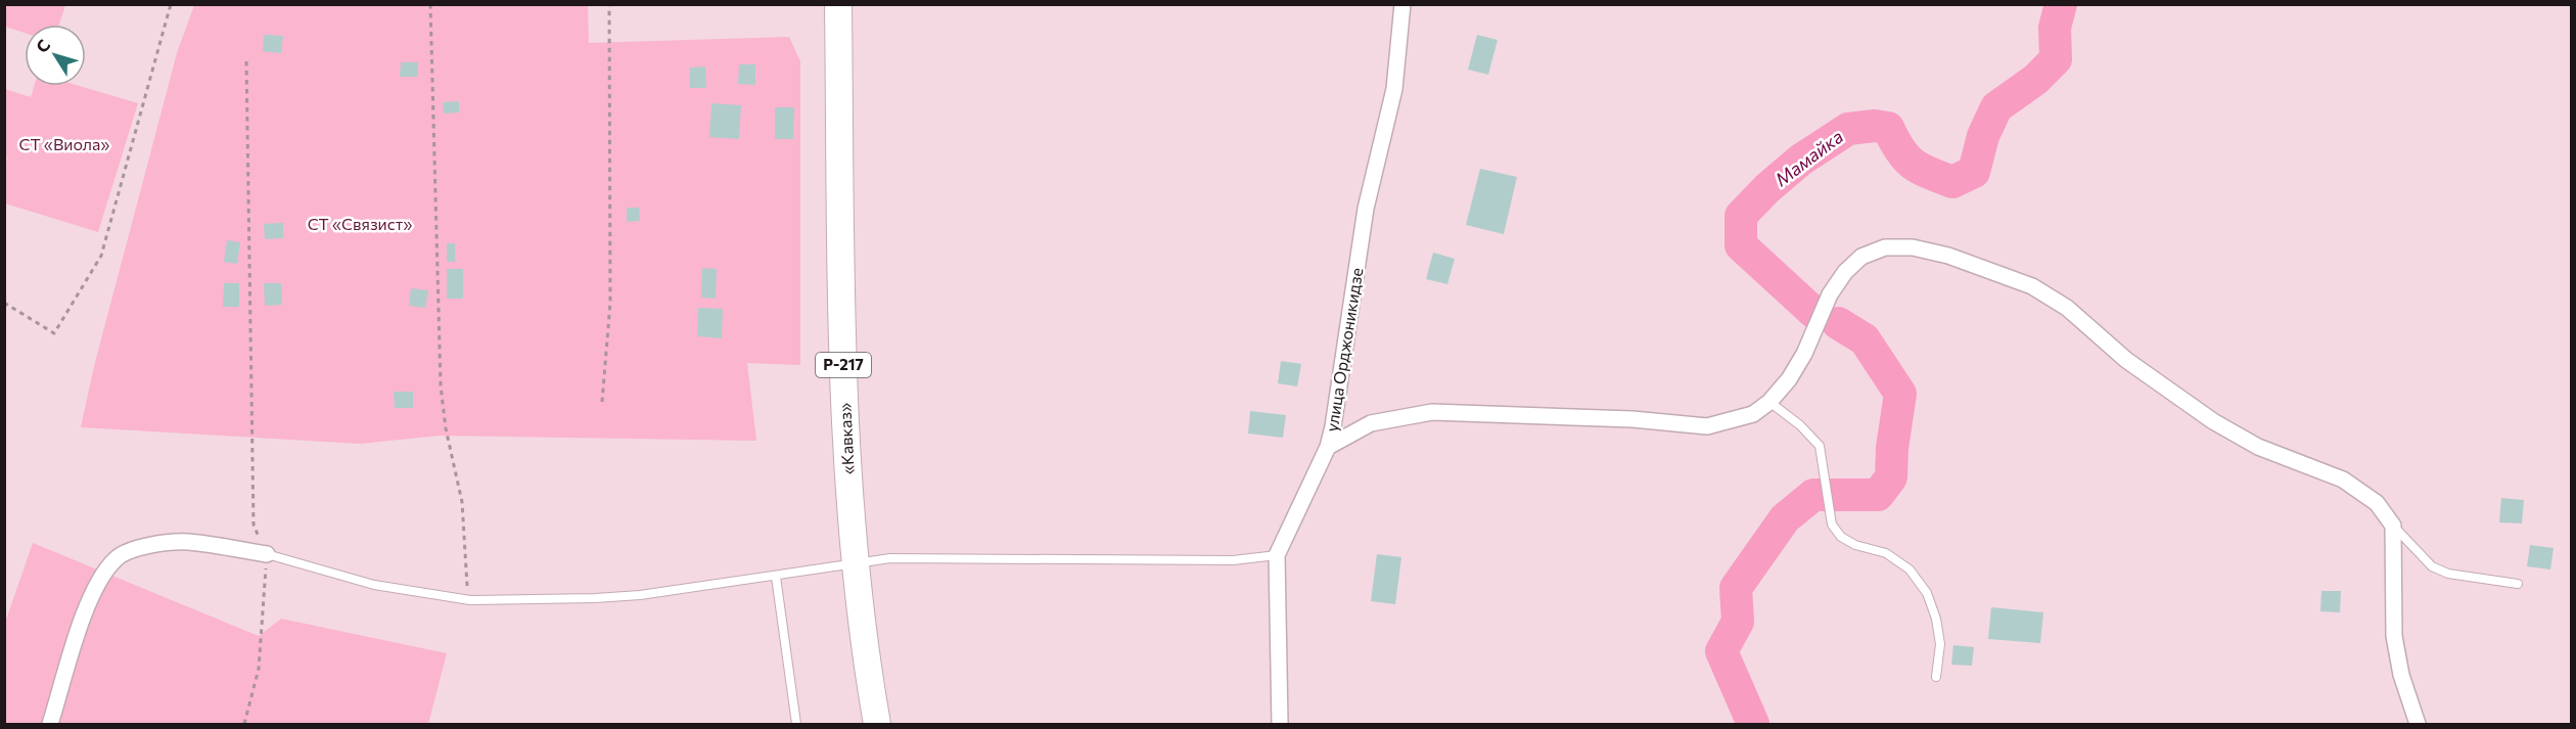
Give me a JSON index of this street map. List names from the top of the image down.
{
  "streets": {
    "highway": ["Р-217", "«Кавказ»"],
    "street": ["улица Орджоникидзе"]
  },
  "water": ["Мамайка"],
  "parks": ["СТ «Виола»", "СТ «Связист»"],
  "north": "top left"
}
